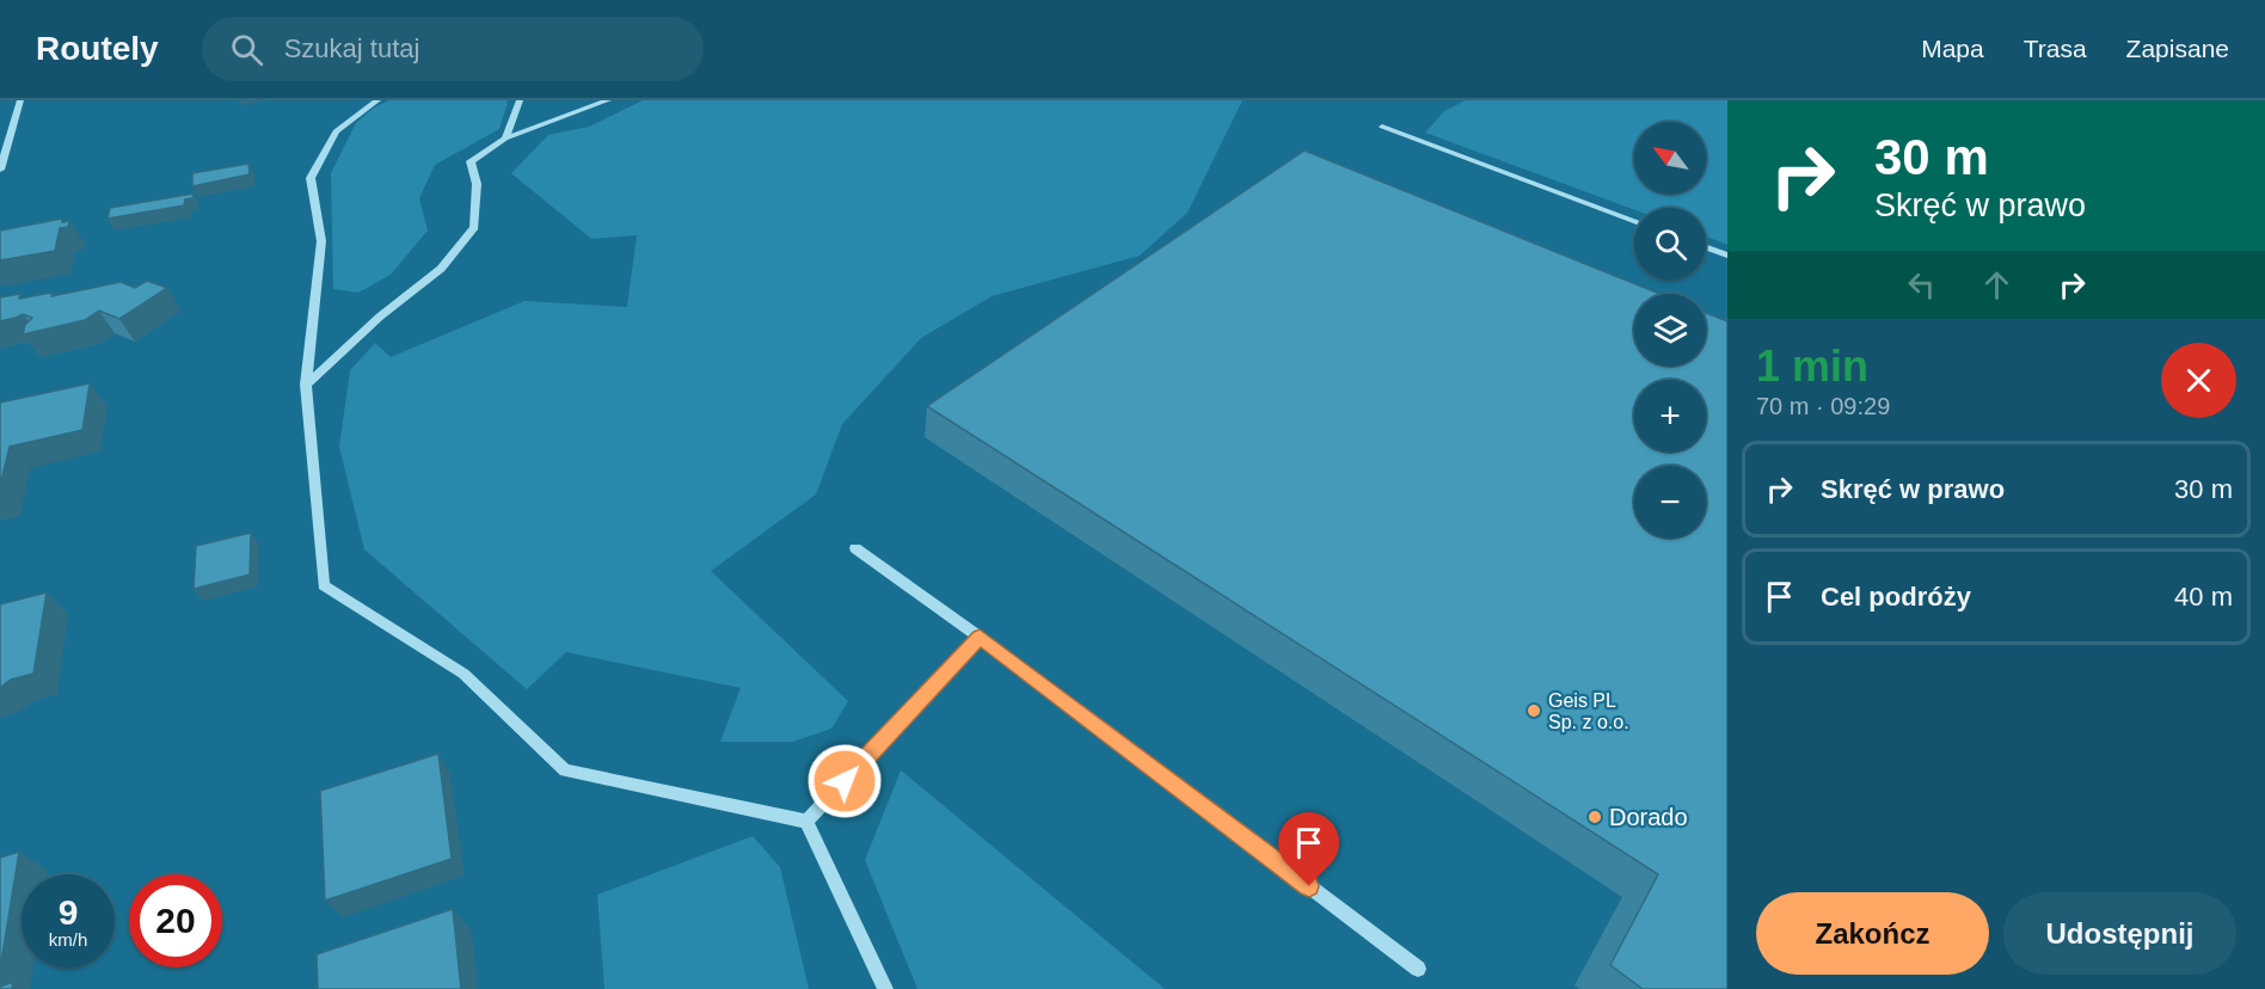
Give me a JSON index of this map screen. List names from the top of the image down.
{
  "places": ["Geis PL Sp. z o.o.", "Dorado"],
  "north": "top left",
  "page": {
    "header": "Routely",
    "search": "Szukaj tutaj",
    "nav": ["Mapa", "Trasa", "Zapisane"],
    "turn": ["30 m", "Skręć w prawo"],
    "map_buttons": ["+", "−"],
    "heading": ["1 min", "70 m · 09:29"],
    "list": [
      {
        "name": "Skręć w prawo",
        "value": "30 m"
      },
      {
        "name": "Cel podróży",
        "value": "40 m"
      }
    ],
    "speed": "9 km/h",
    "limit": "20",
    "buttons": ["Zakończ", "Udostępnij"]
  }
}
